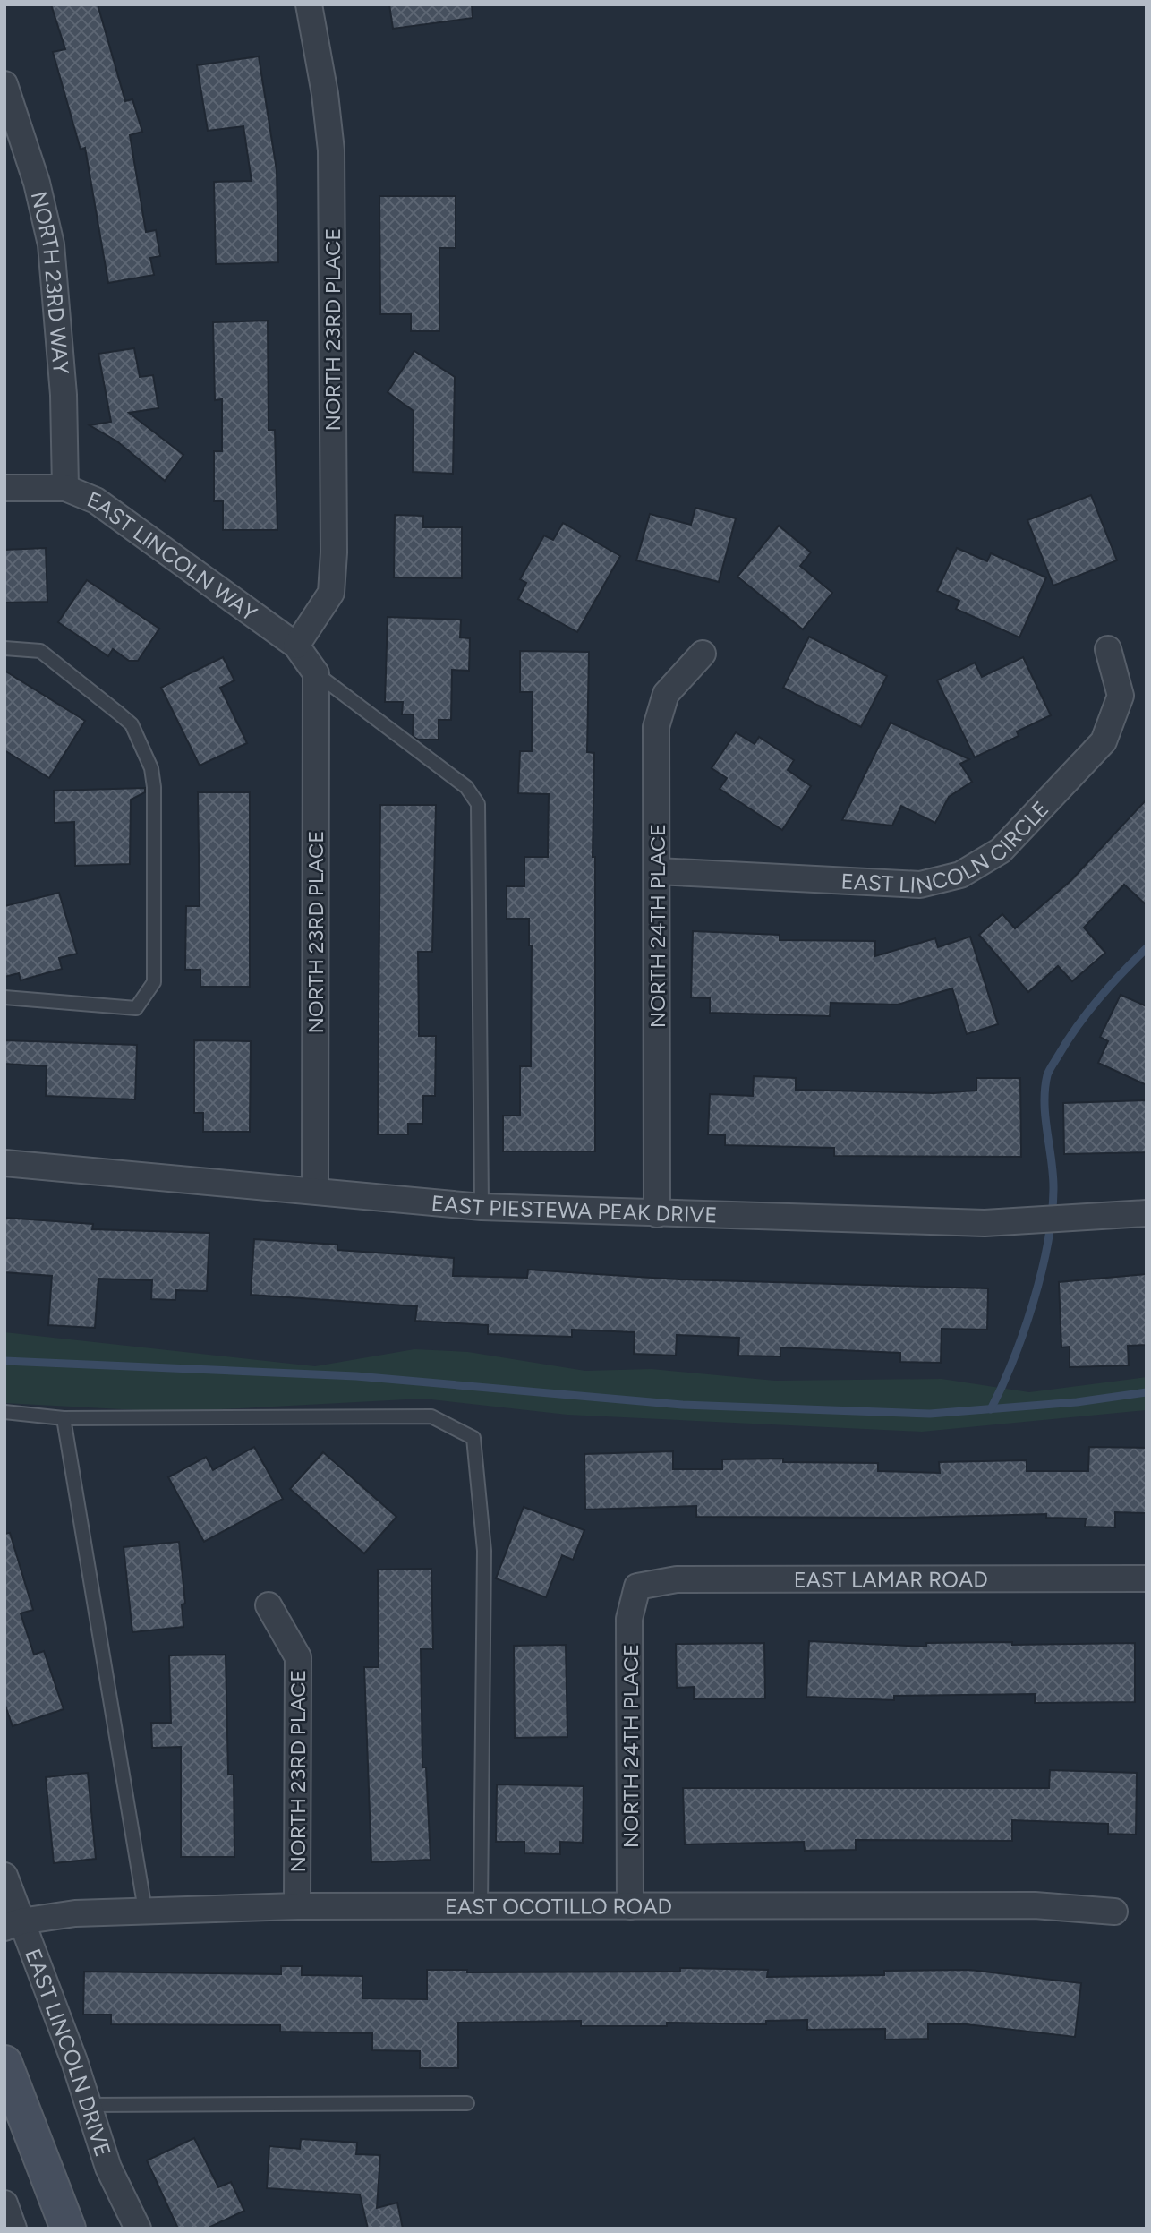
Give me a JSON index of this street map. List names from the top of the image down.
{
  "streets": {
    "street": [
      "NORTH 23RD WAY",
      "NORTH 23RD PLACE",
      "EAST LINCOLN WAY",
      "EAST LINCOLN CIRCLE",
      "NORTH 24TH PLACE",
      "EAST PIESTEWA PEAK DRIVE",
      "EAST LAMAR ROAD",
      "EAST OCOTILLO ROAD",
      "EAST LINCOLN DRIVE"
    ]
  },
  "crossings": [
    ["NORTH 23RD WAY", "EAST LINCOLN WAY"],
    ["NORTH 23RD PLACE", "EAST LINCOLN WAY"],
    ["NORTH 23RD PLACE", "EAST PIESTEWA PEAK DRIVE"],
    ["NORTH 23RD PLACE", "EAST OCOTILLO ROAD"],
    ["EAST LINCOLN CIRCLE", "NORTH 24TH PLACE"],
    ["NORTH 24TH PLACE", "EAST PIESTEWA PEAK DRIVE"],
    ["NORTH 24TH PLACE", "EAST LAMAR ROAD"],
    ["NORTH 24TH PLACE", "EAST OCOTILLO ROAD"],
    ["EAST OCOTILLO ROAD", "EAST LINCOLN DRIVE"]
  ]
}
